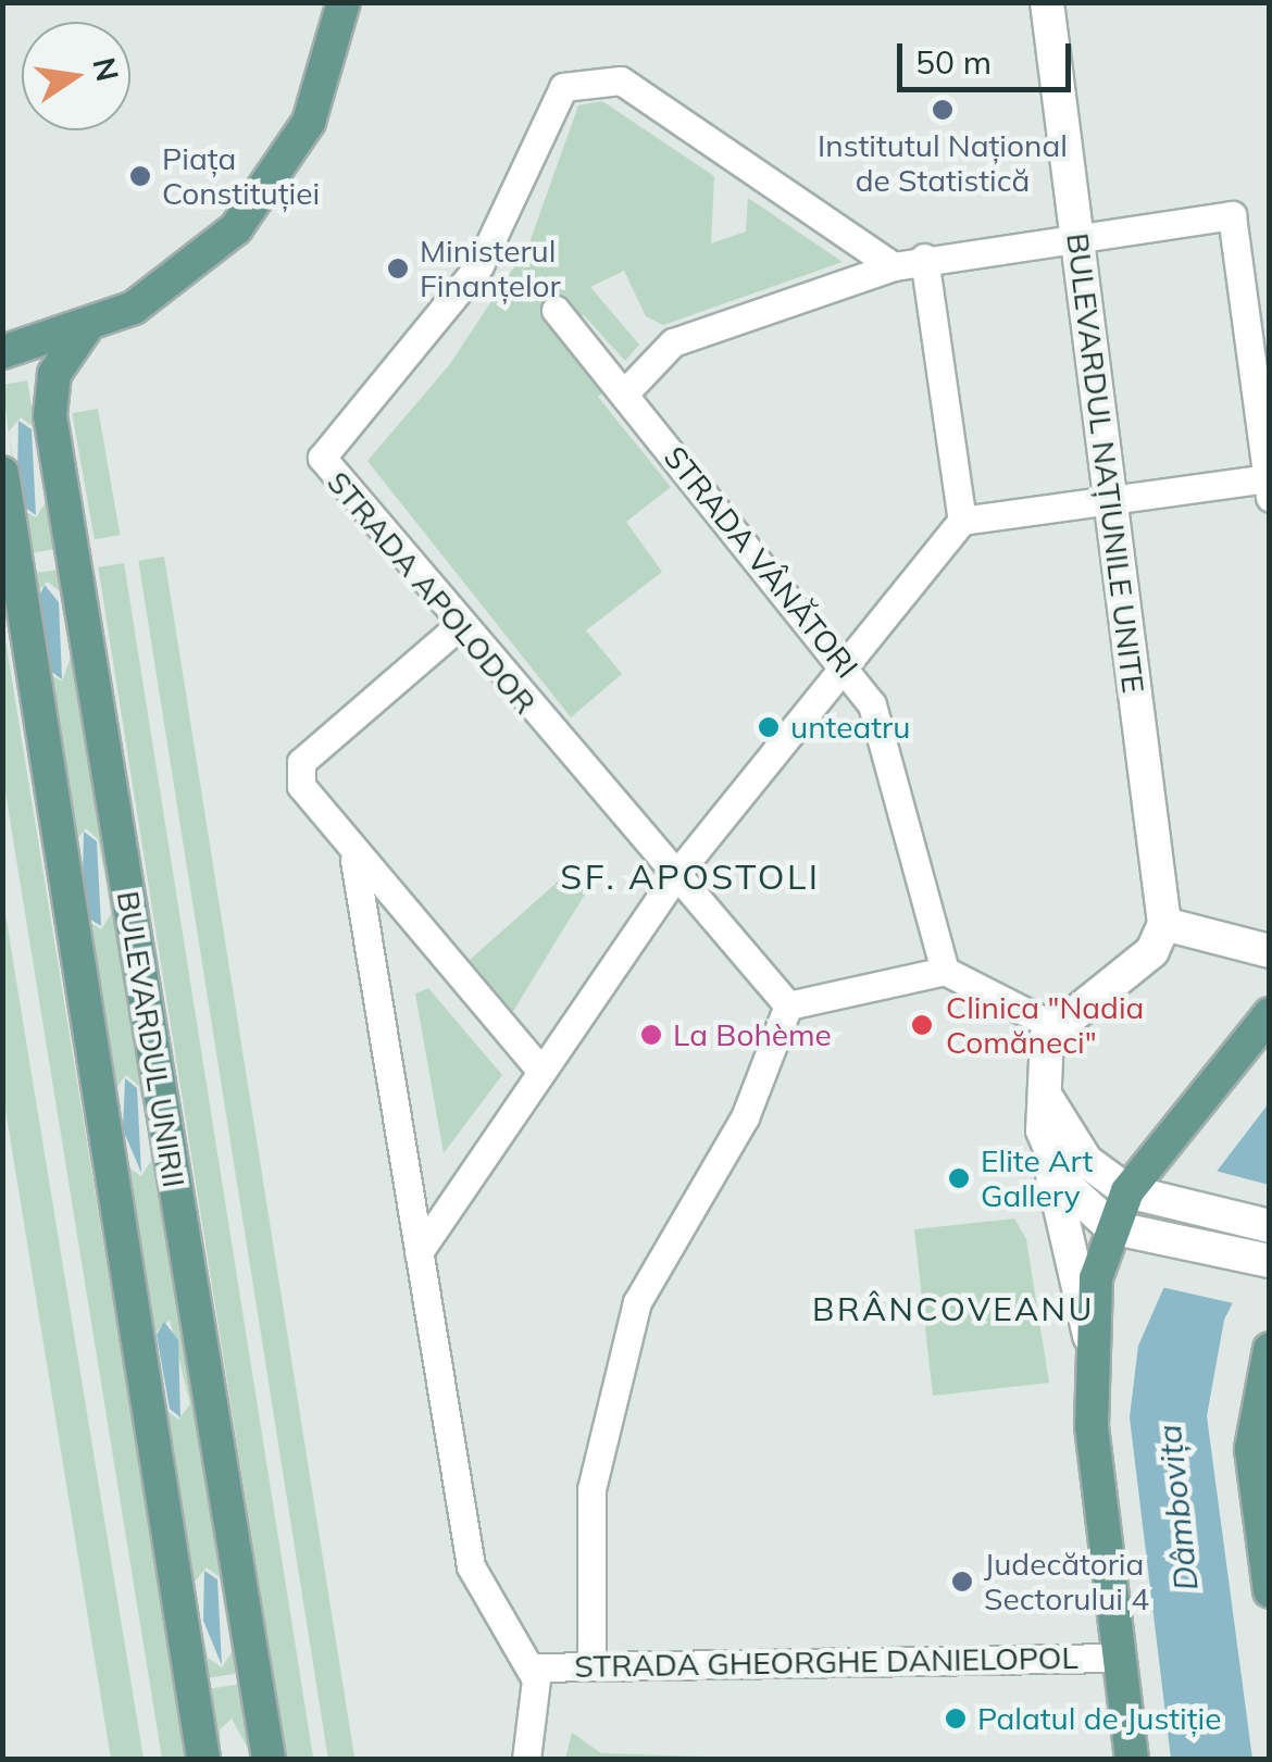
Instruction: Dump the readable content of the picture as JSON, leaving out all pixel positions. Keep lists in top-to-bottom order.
{
  "streets": {
    "main road": ["BULEVARDUL NAȚIUNILE UNITE", "BULEVARDUL UNIRII"],
    "street": ["STRADA VÂNĂTORI", "STRADA APOLODOR", "STRADA GHEORGHE DANIELOPOL"]
  },
  "districts": ["SF. APOSTOLI", "BRÂNCOVEANU"],
  "water": ["Dâmbovița"],
  "places": [
    "Institutul Național de Statistică",
    "Piața Constituției",
    "Ministerul Finanțelor",
    "unteatru",
    "Clinica \"Nadia Comăneci\"",
    "La Bohème",
    "Elite Art Gallery",
    "Judecătoria Sectorului 4",
    "Palatul de Justiție"
  ],
  "scale_bar": "50 m",
  "north": "right"
}
